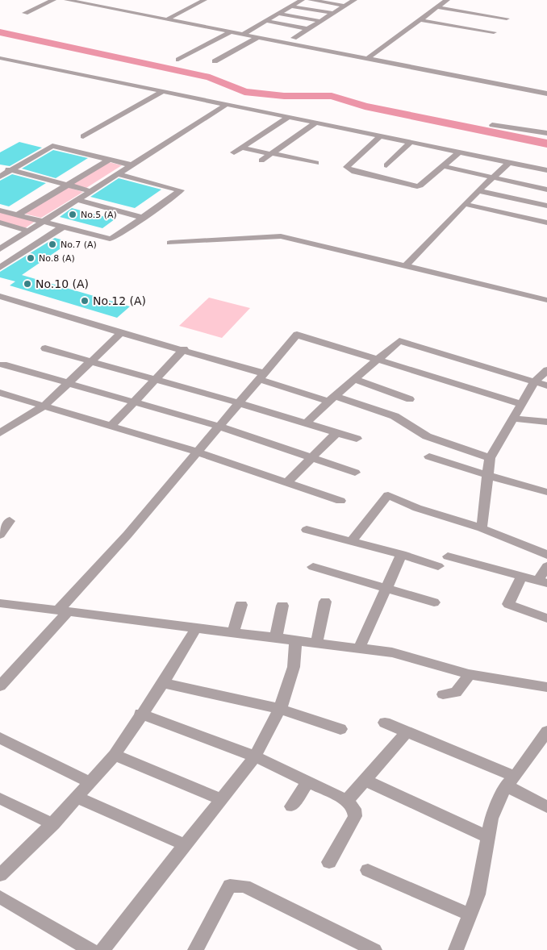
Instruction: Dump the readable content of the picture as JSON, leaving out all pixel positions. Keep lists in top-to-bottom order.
{
  "places": [
    "No.5 (A)",
    "No.7 (A)",
    "No.8 (A)",
    "No.10 (A)",
    "No.12 (A)"
  ]
}
